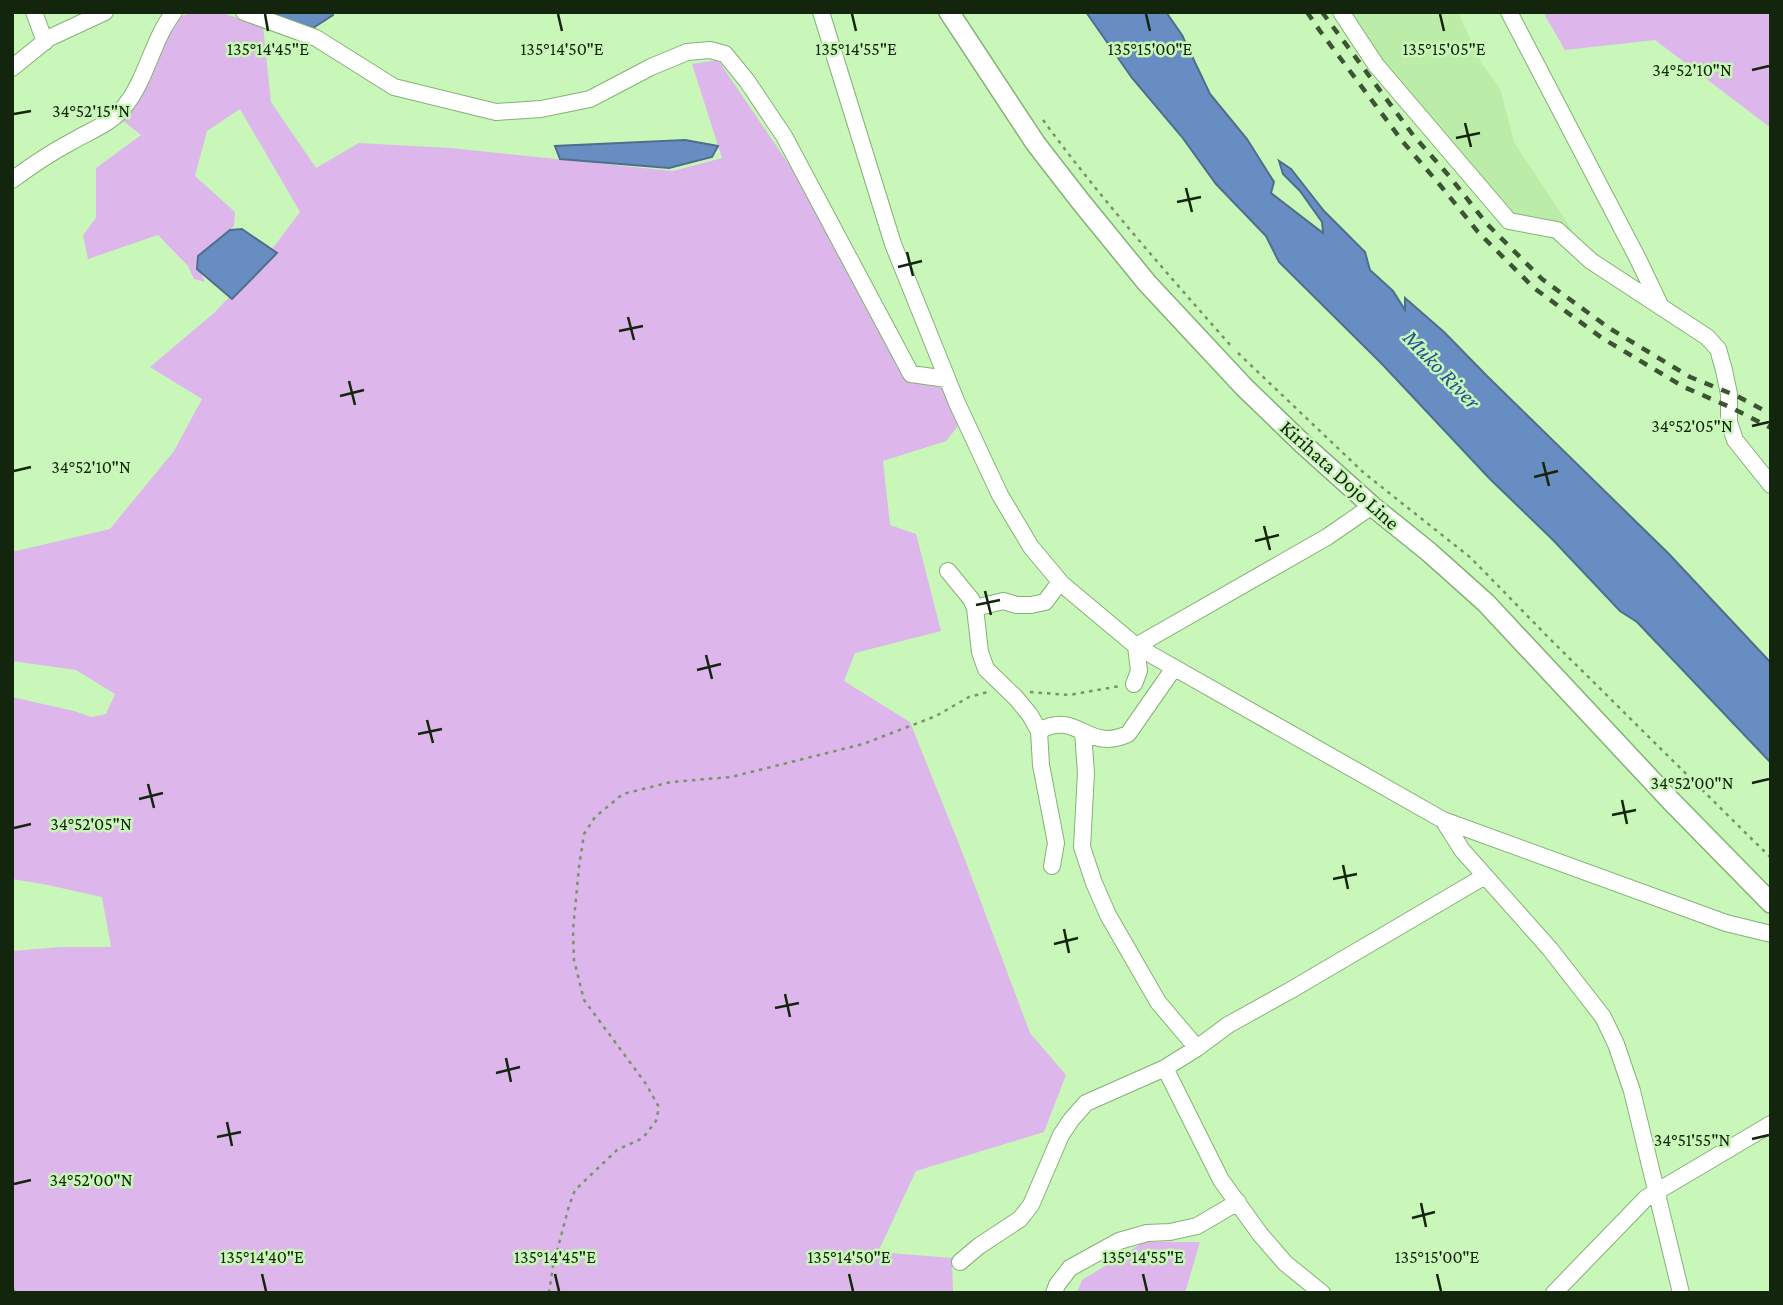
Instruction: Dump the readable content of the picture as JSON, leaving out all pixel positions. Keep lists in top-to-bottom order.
{
  "streets": {
    "main road": ["Kirihata Dojo Line"]
  },
  "water": ["Muko River"],
  "coordinates": [
    "135°14'45\"E",
    "135°14'50\"E",
    "135°14'55\"E",
    "135°15'00\"E",
    "135°15'05\"E",
    "34°52'10\"N",
    "34°52'15\"N",
    "34°52'05\"N",
    "34°52'00\"N",
    "34°51'55\"N",
    "135°14'40\"E"
  ]
}
